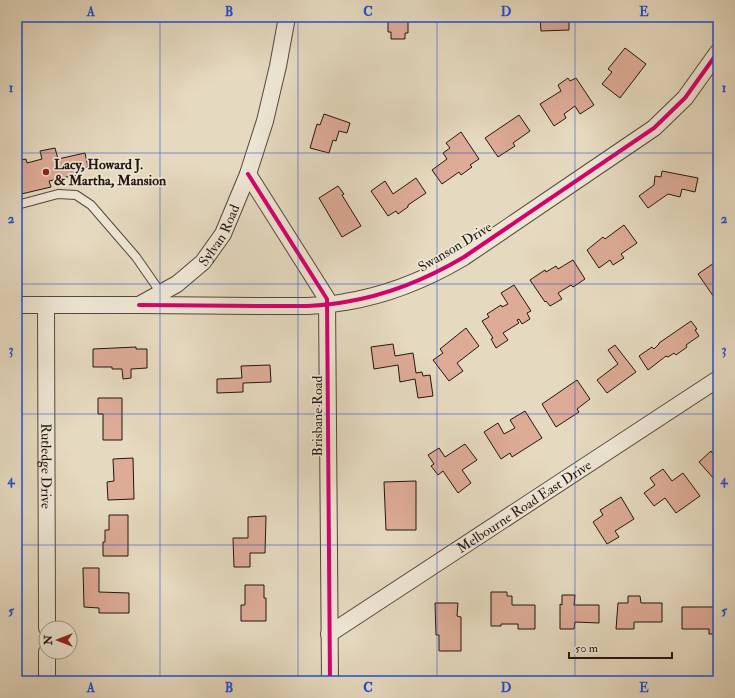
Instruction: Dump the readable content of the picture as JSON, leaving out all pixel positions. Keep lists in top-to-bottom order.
{
  "streets": {
    "street": [
      "Sylvan Road",
      "Swanson Drive",
      "Brisbane Road",
      "Rutledge Drive",
      "Melbourne Road East Drive"
    ]
  },
  "crossings": [
    ["Sylvan Road", "Swanson Drive"],
    ["Sylvan Road", "Brisbane Road"],
    ["Sylvan Road", "Rutledge Drive"],
    ["Swanson Drive", "Brisbane Road"],
    ["Brisbane Road", "Melbourne Road East Drive"]
  ],
  "places": ["Lacy, Howard J. & Martha, Mansion"],
  "scale_bar": "50 m",
  "north": "left",
  "grid": {
    "columns": [
      "A",
      "B",
      "C",
      "D",
      "E"
    ],
    "rows": [
      "1",
      "2",
      "3",
      "4",
      "5"
    ]
  }
}
